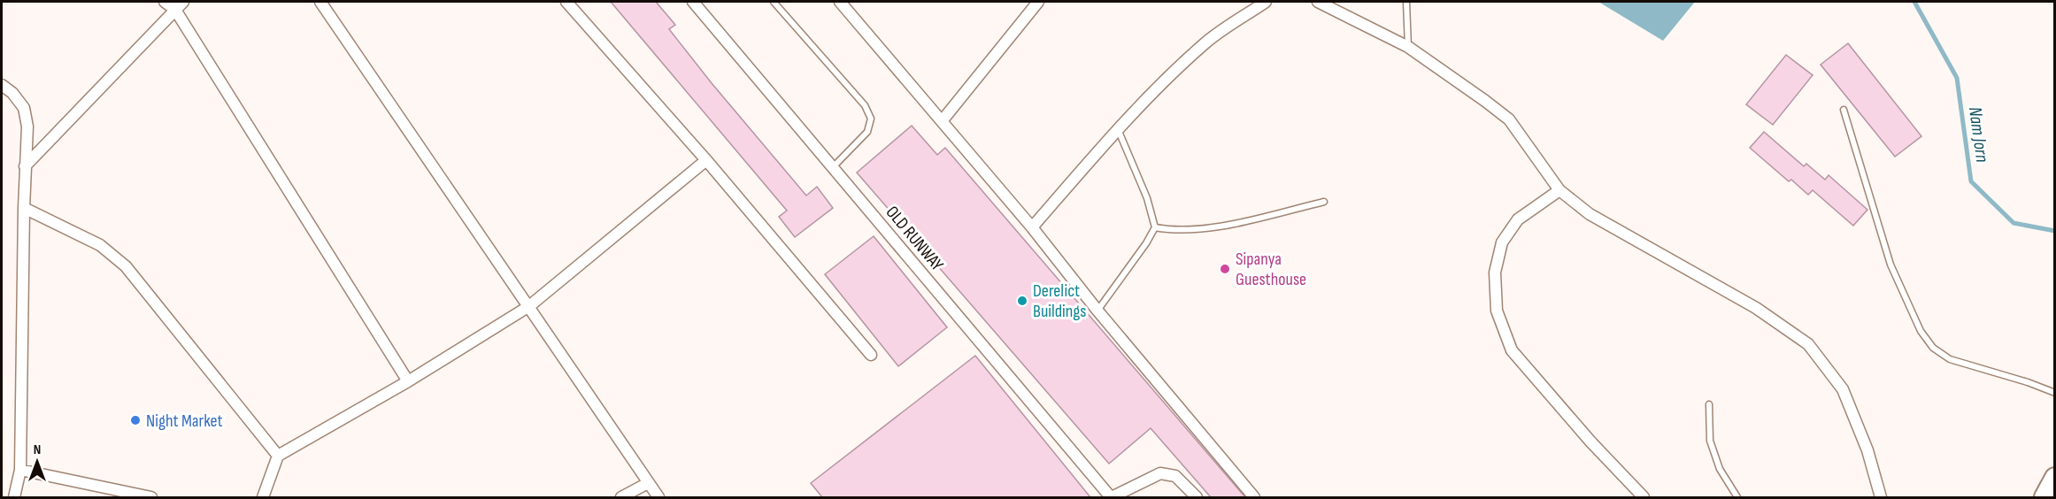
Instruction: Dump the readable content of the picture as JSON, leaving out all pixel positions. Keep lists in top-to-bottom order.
{
  "streets": {
    "street": ["OLD RUNWAY"]
  },
  "water": ["Nam Jorn"],
  "places": ["Sipanya Guesthouse", "Derelict Buildings", "Night Market"],
  "north": "top"
}
